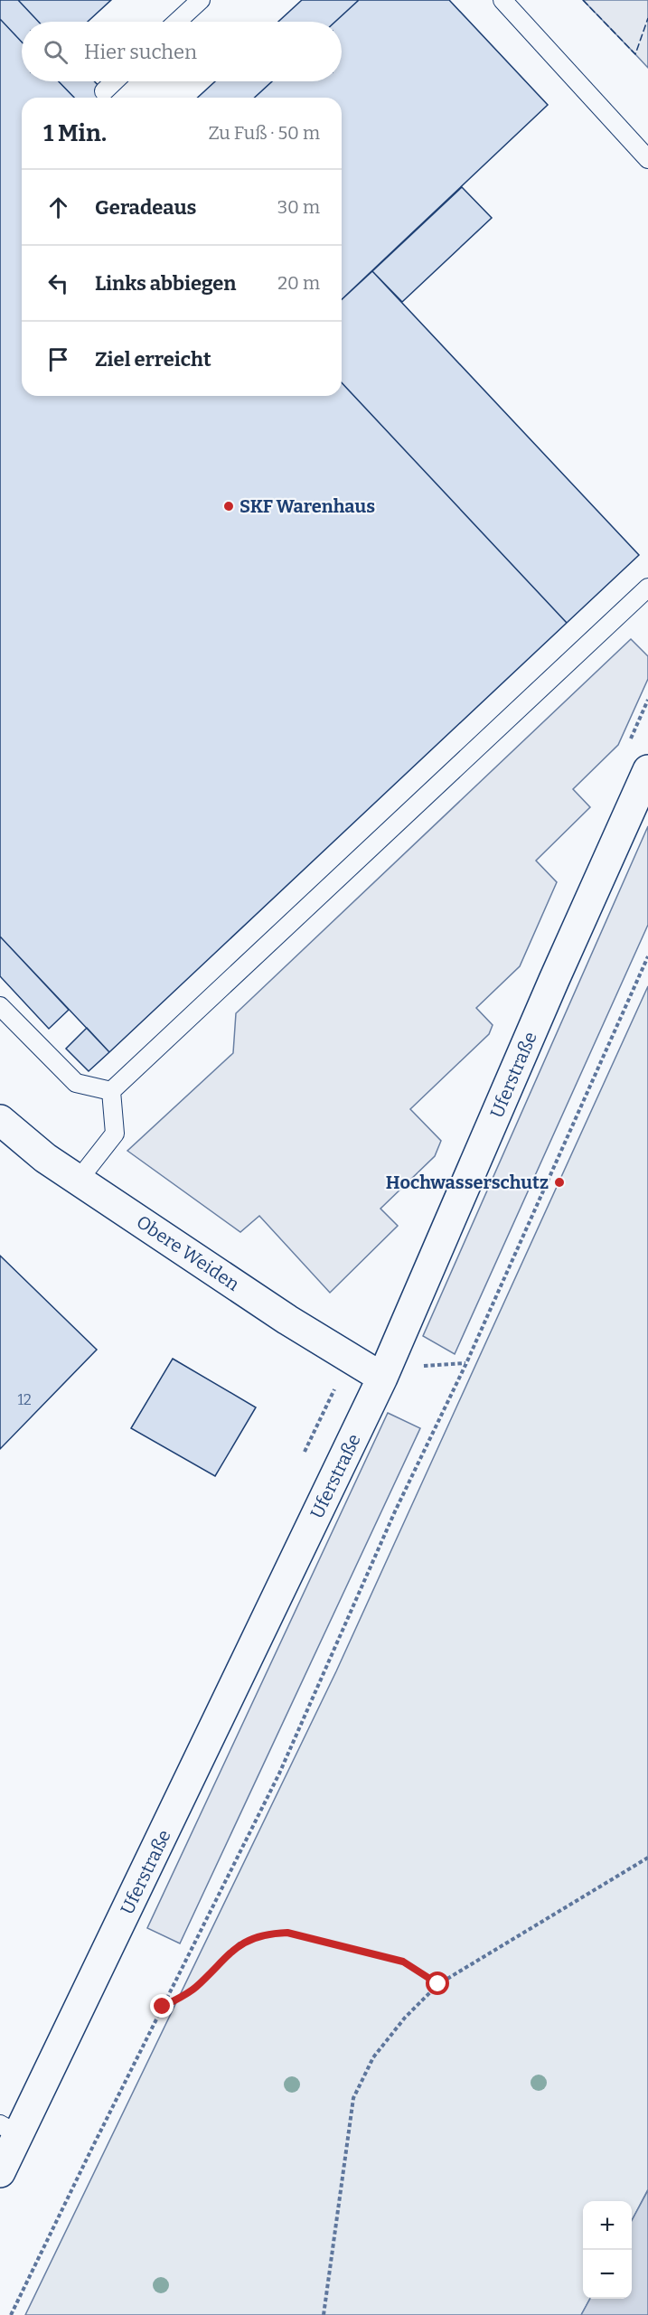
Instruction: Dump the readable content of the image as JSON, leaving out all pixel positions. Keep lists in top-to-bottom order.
{
  "streets": {
    "street": ["Uferstraße", "Obere Weiden"]
  },
  "crossings": [
    ["Uferstraße", "Obere Weiden"]
  ],
  "places": ["SKF Warenhaus", "Hochwasserschutz"],
  "house_numbers": ["12"],
  "page": {
    "search": "Hier suchen",
    "heading": ["1 Min.", "Zu Fuß · 50 m"],
    "list": [
      ["Geradeaus", "30 m"],
      ["Links abbiegen", "20 m"],
      "Ziel erreicht"
    ],
    "map_buttons": ["+", "−"]
  }
}
